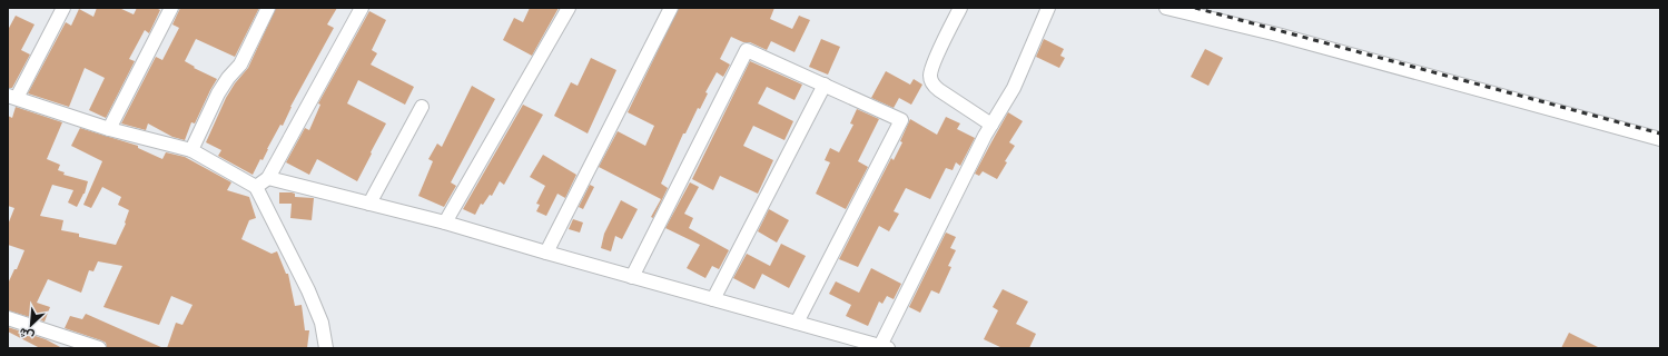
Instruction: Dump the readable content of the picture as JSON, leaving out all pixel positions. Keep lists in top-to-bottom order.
{
  "north": "bottom left"
}
